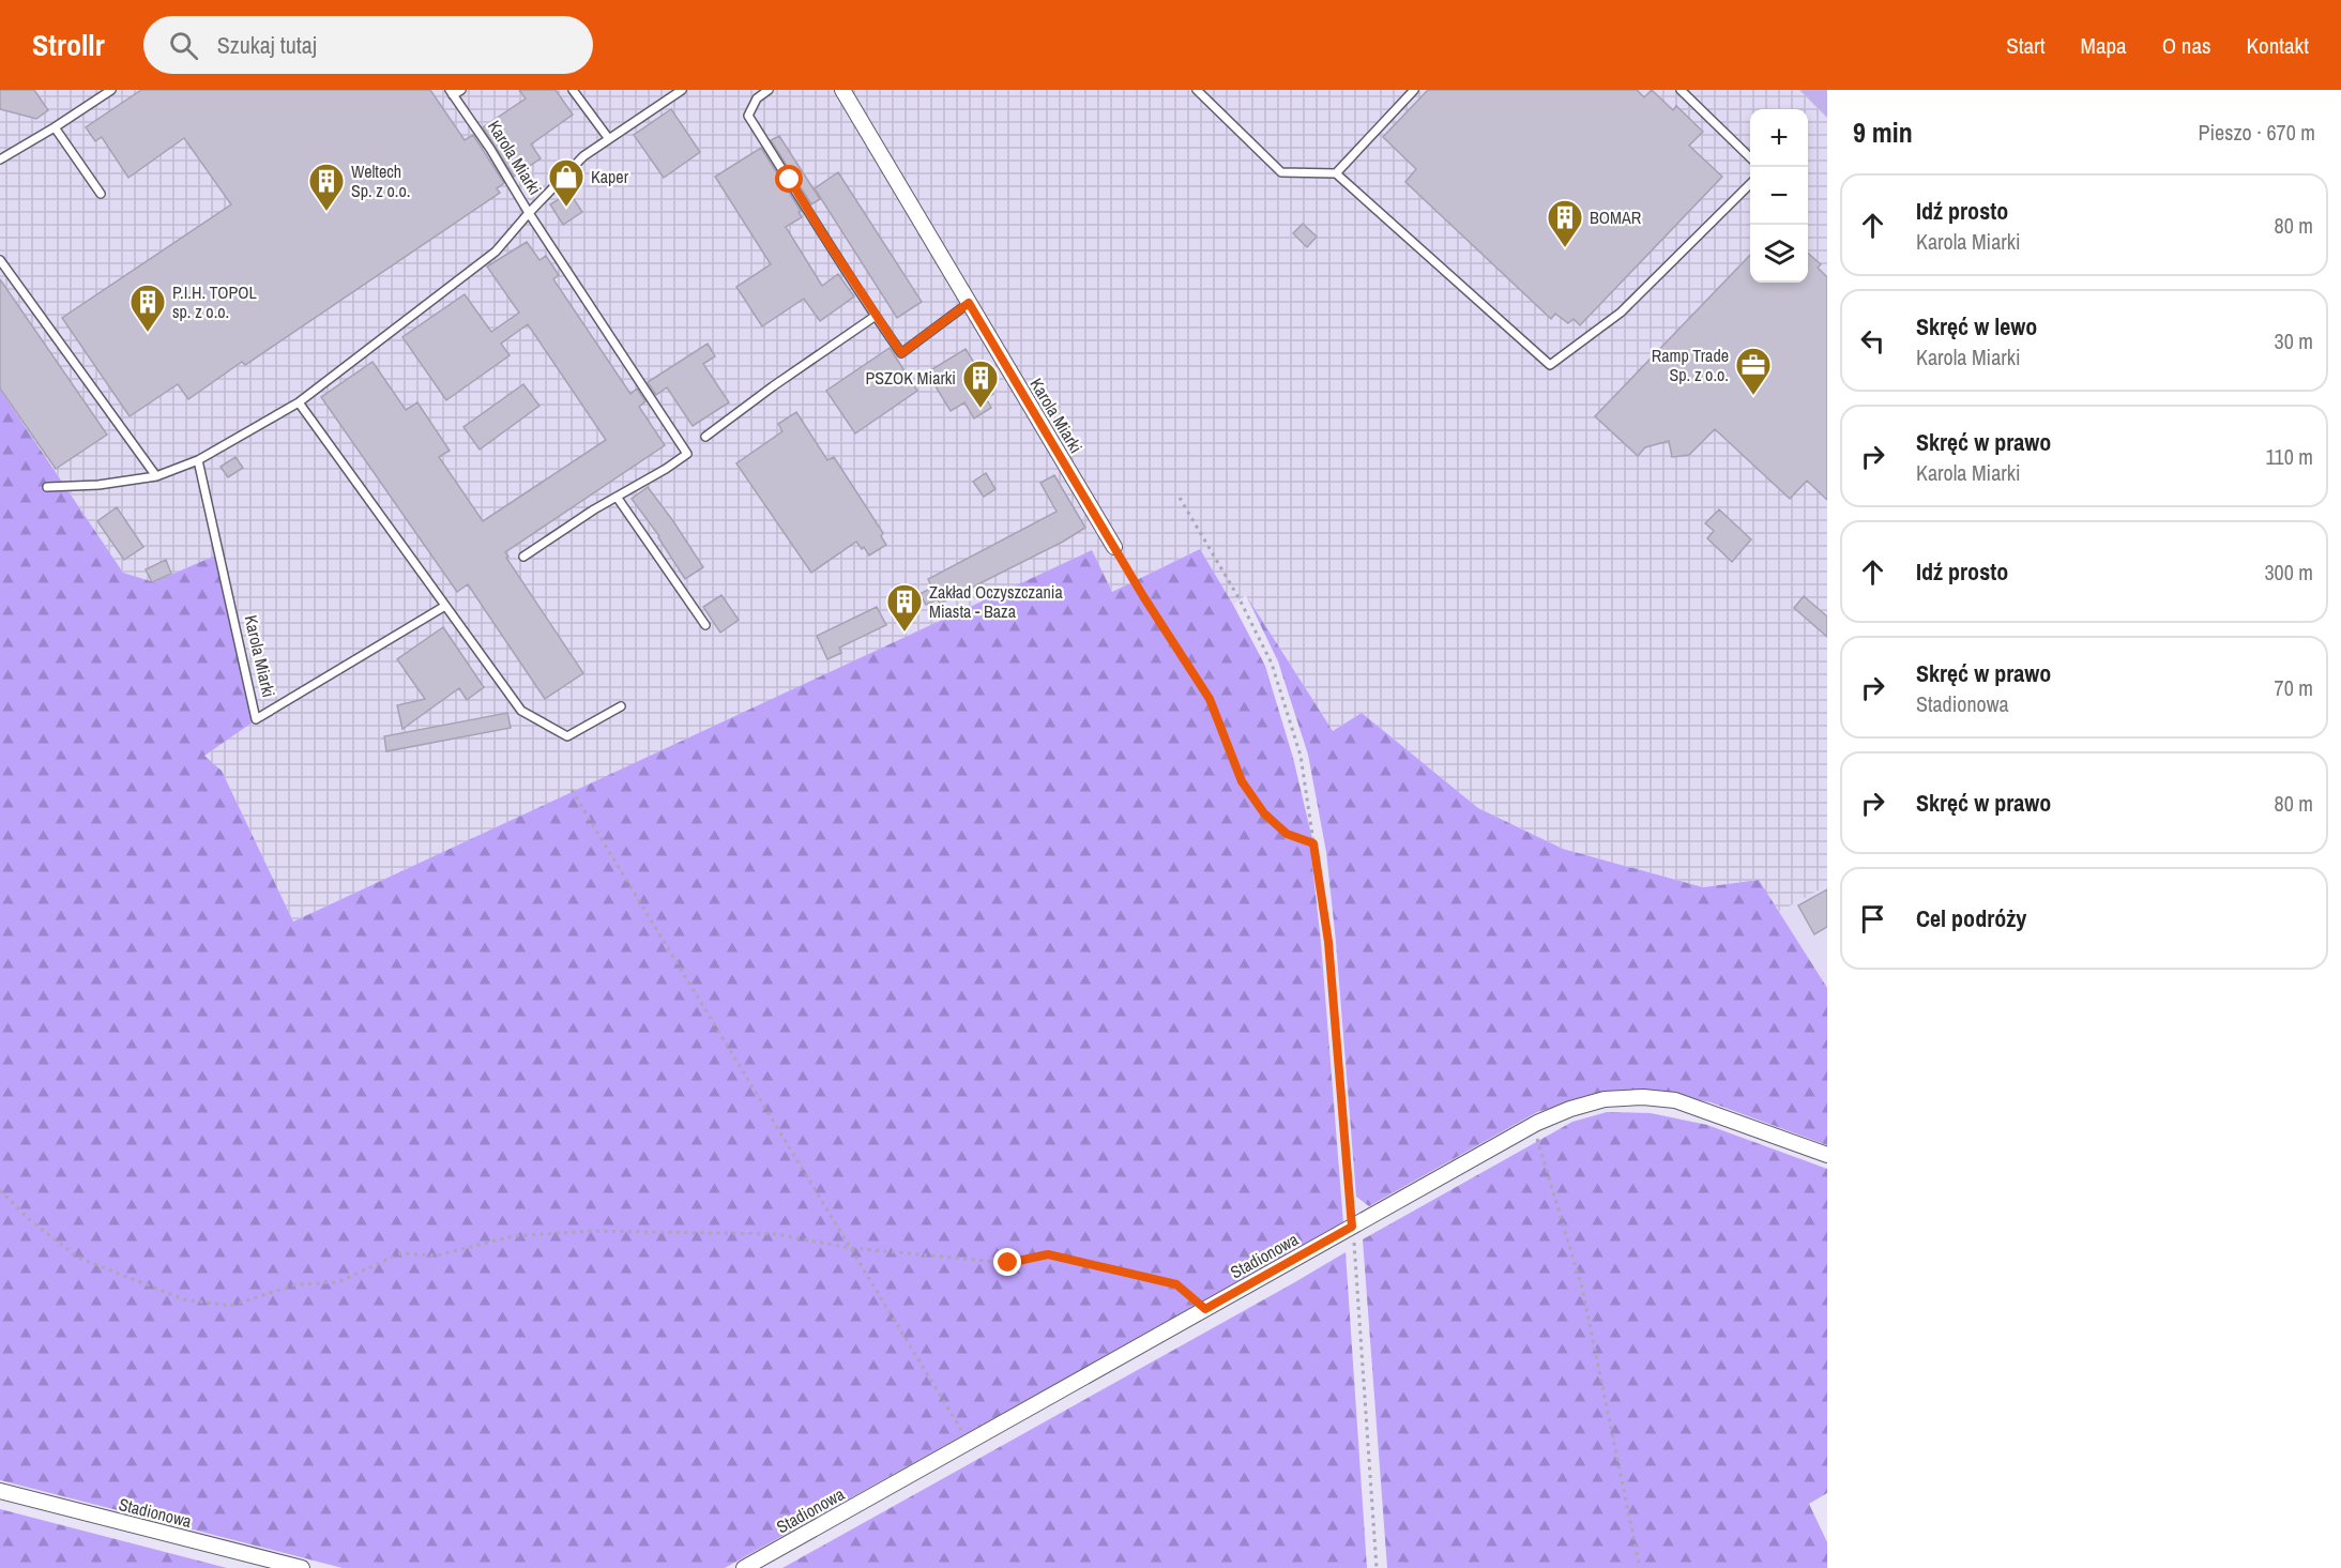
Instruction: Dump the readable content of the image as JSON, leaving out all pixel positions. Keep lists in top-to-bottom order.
{
  "streets": {
    "street": ["Karola Miarki", "Stadionowa"]
  },
  "places": {
    "shop": ["Kaper"],
    "building": [
      "Weltech Sp. z o.o.",
      "BOMAR",
      "P.I.H. TOPOL sp. z o.o.",
      "PSZOK Miarki",
      "Zakład Oczyszczania Miasta - Baza"
    ],
    "office": ["Ramp Trade Sp. z o.o."]
  },
  "page": {
    "header": "Strollr",
    "search": "Szukaj tutaj",
    "nav": [
      "Start",
      "Mapa",
      "O nas",
      "Kontakt"
    ],
    "heading": ["9 min", "Pieszo · 670 m"],
    "map_buttons": ["+", "−"],
    "list": [
      ["Idź prosto", "Karola Miarki", "80 m"],
      ["Skręć w lewo", "Karola Miarki", "30 m"],
      ["Skręć w prawo", "Karola Miarki", "110 m"],
      ["Idź prosto", "300 m"],
      ["Skręć w prawo", "Stadionowa", "70 m"],
      ["Skręć w prawo", "80 m"],
      "Cel podróży"
    ]
  }
}
